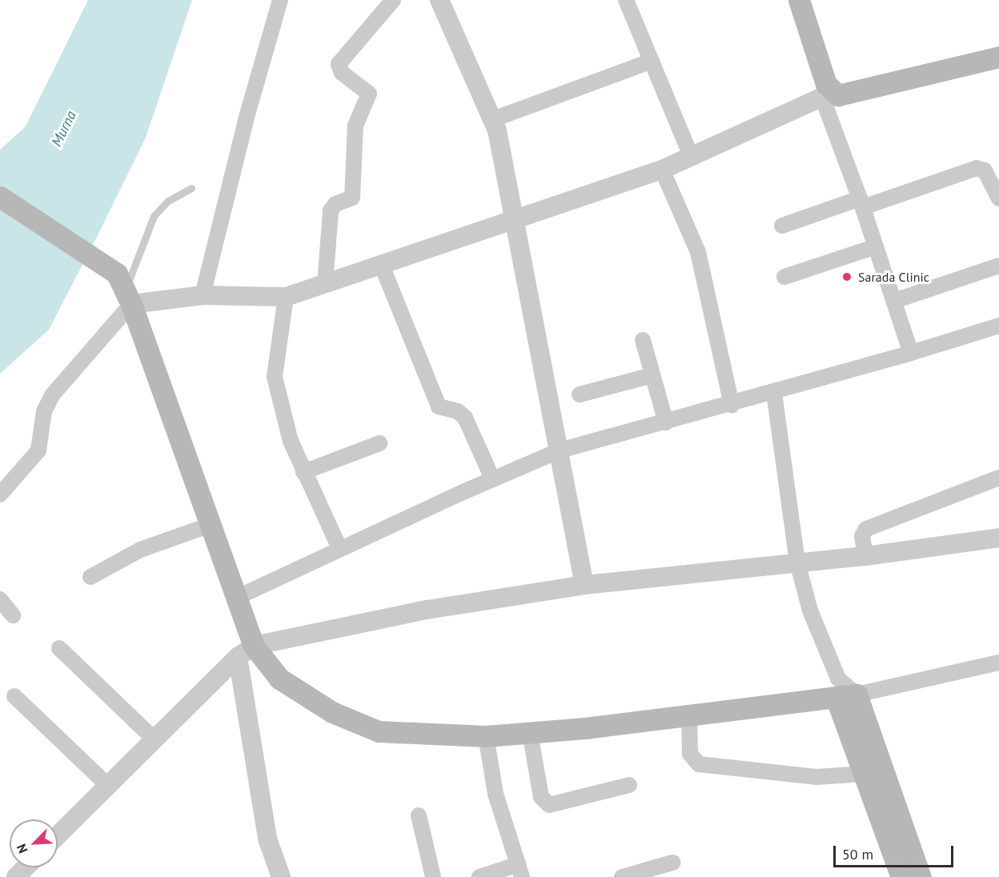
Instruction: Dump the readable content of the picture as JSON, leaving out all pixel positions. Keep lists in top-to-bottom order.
{
  "water": ["Murna"],
  "places": ["Sarada Clinic"],
  "scale_bar": "50 m",
  "north": "bottom left"
}
